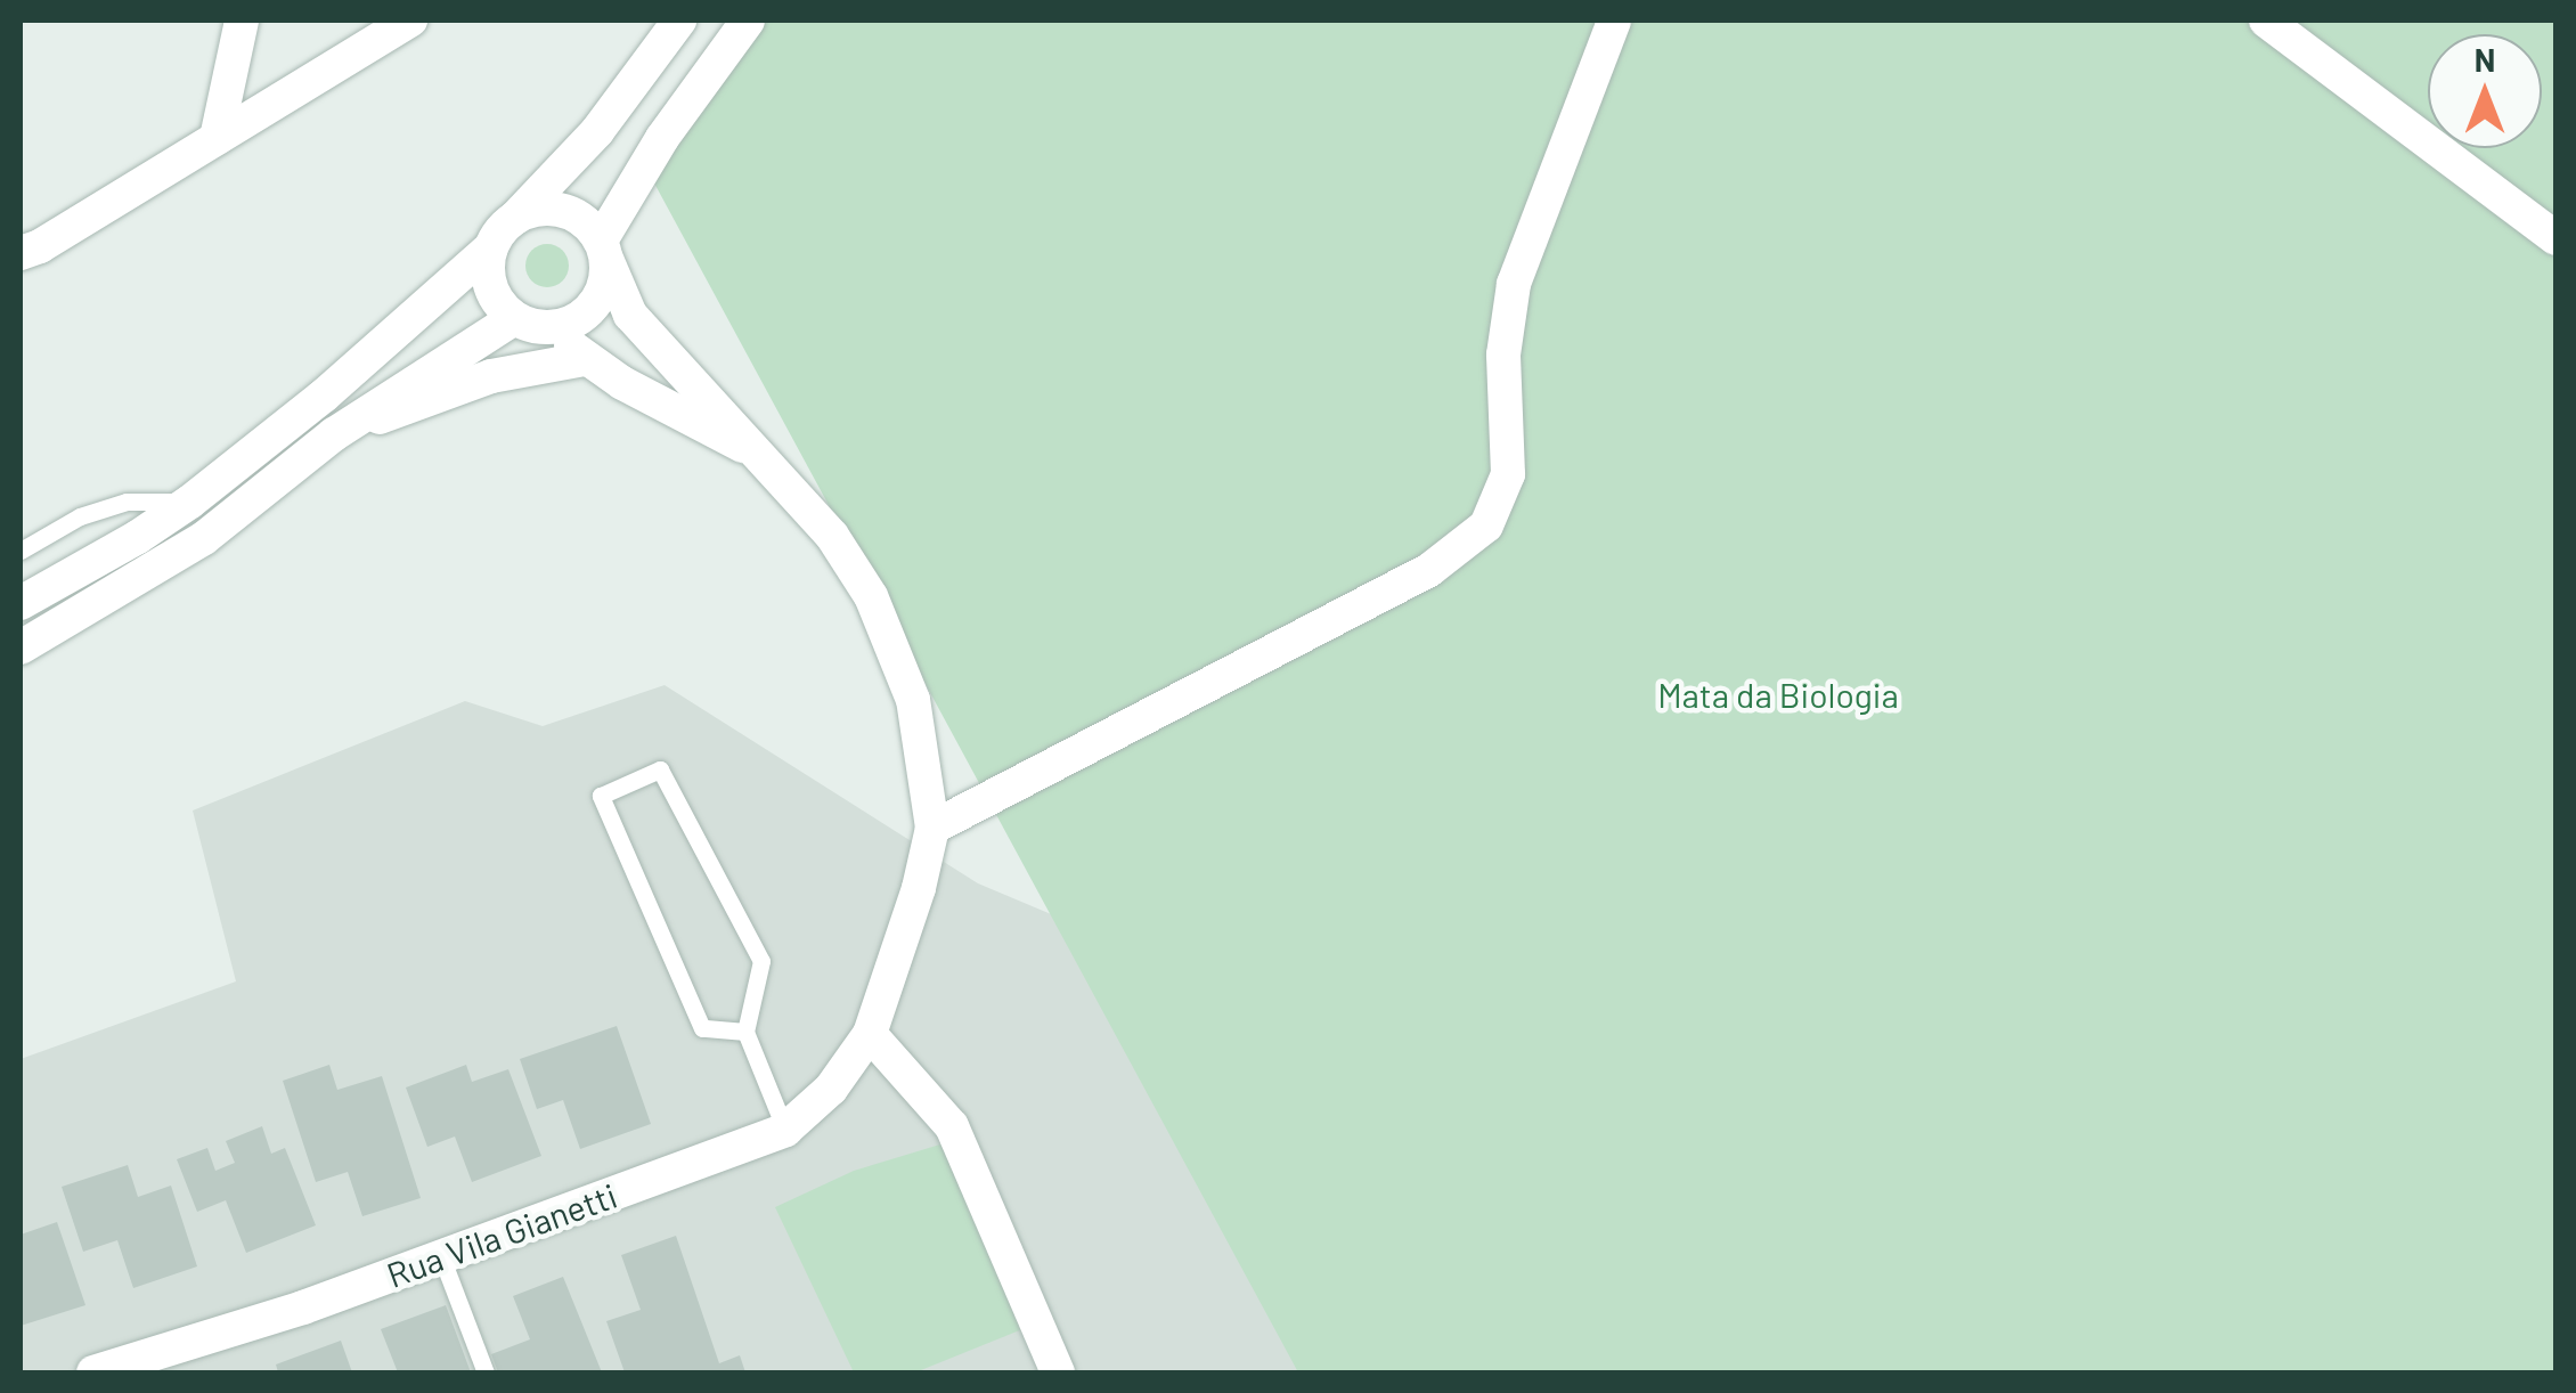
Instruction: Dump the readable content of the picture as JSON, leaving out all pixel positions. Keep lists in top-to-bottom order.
{
  "streets": {
    "street": ["Rua Vila Gianetti"]
  },
  "parks": ["Mata da Biologia"],
  "north": "top"
}
